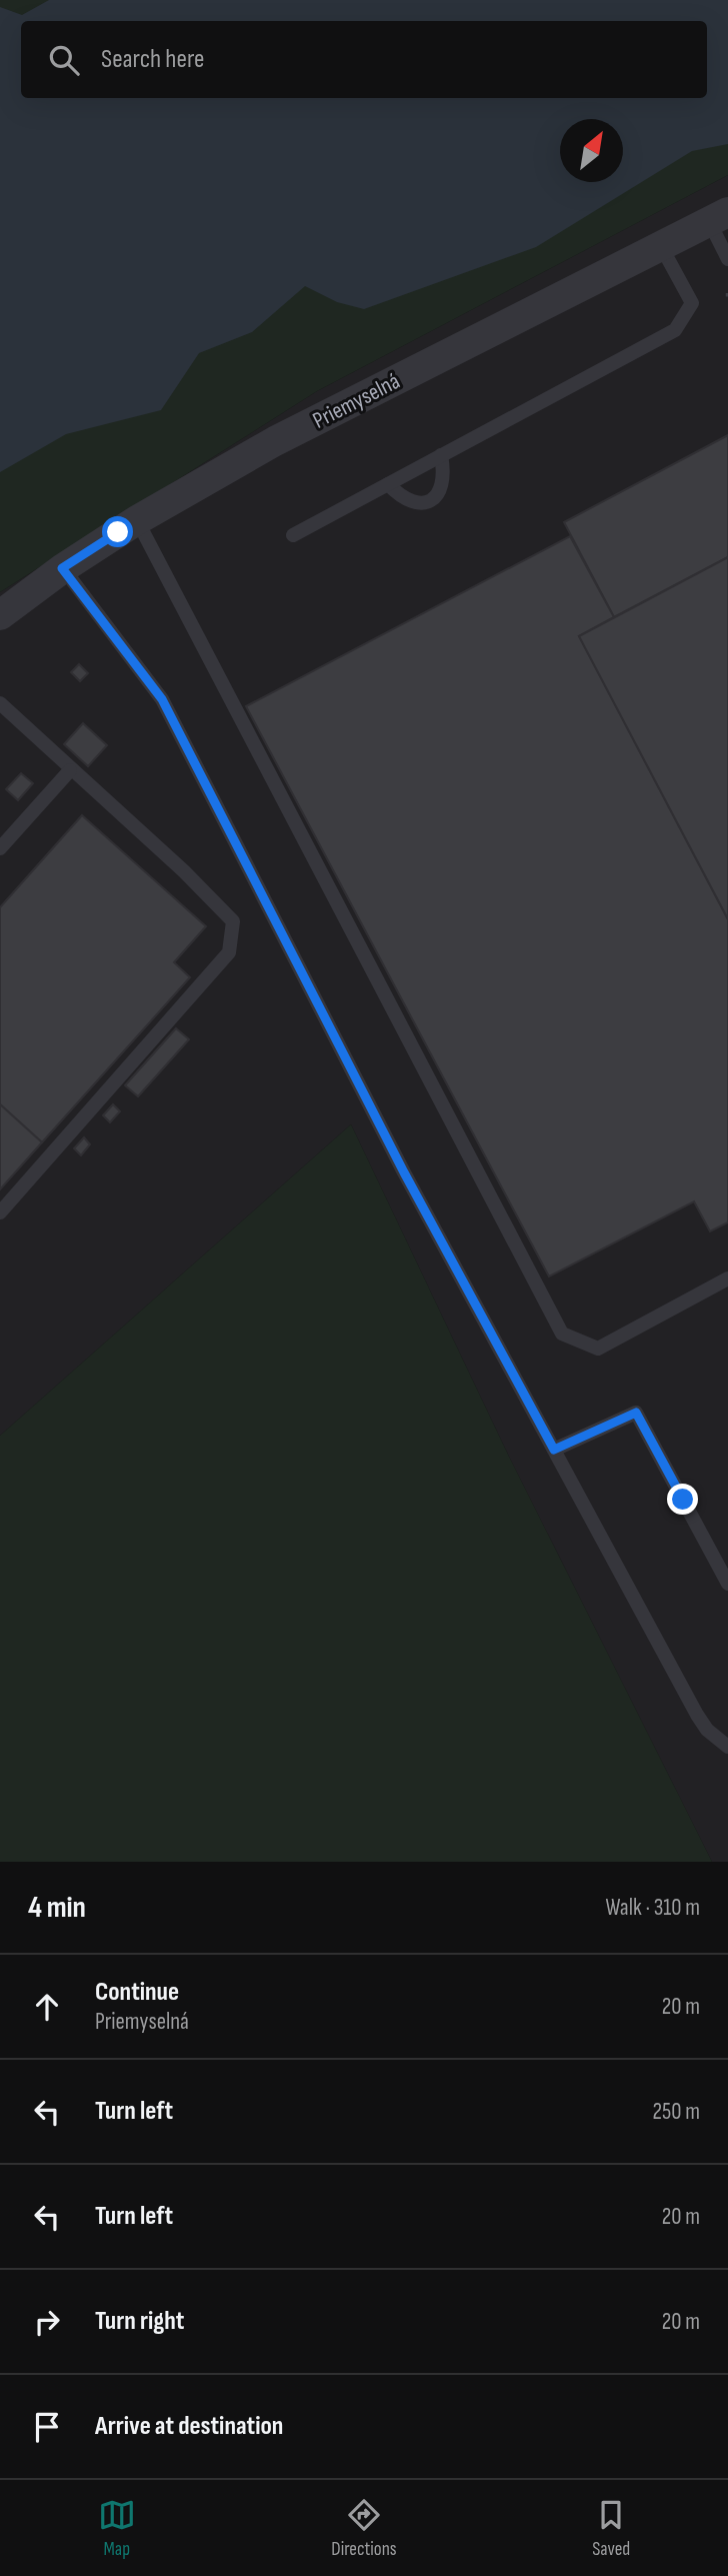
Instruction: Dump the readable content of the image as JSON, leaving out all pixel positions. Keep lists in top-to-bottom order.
{
  "streets": {
    "street": ["Priemyselná"]
  },
  "north": "top right",
  "page": {
    "search": "Search here",
    "heading": ["4 min", "Walk · 310 m"],
    "list": [
      ["Continue", "Priemyselná", "20 m"],
      ["Turn left", "250 m"],
      ["Turn left", "20 m"],
      ["Turn right", "20 m"],
      "Arrive at destination"
    ],
    "nav": ["Map", "Directions", "Saved"]
  }
}
